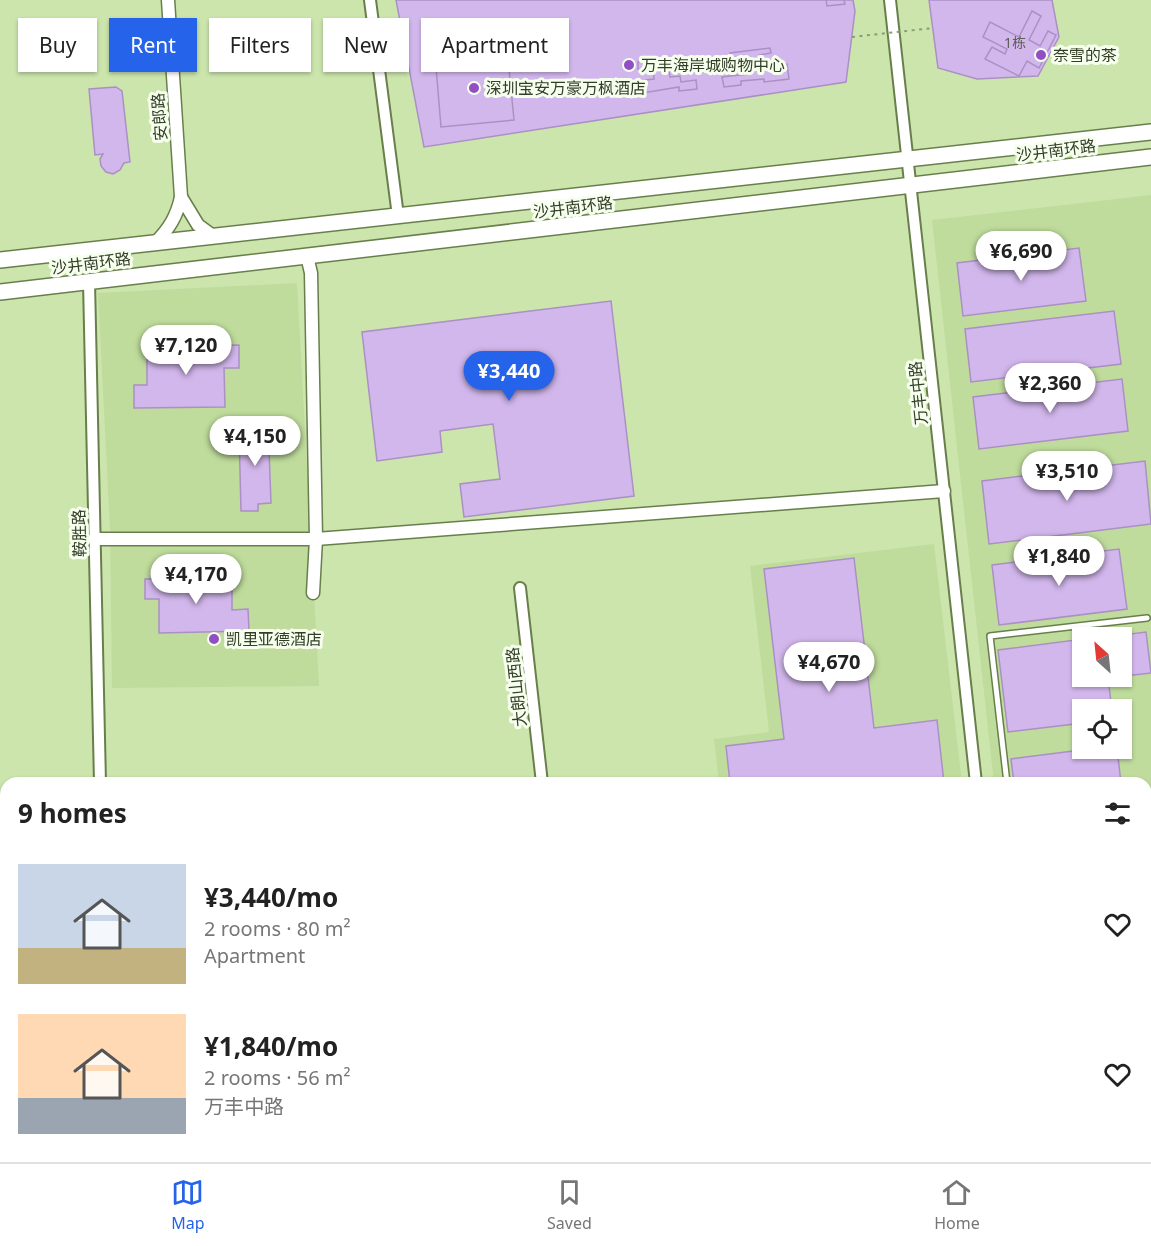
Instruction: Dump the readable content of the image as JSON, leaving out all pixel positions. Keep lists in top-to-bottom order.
{
  "streets": {
    "main road": ["沙井南环路"],
    "street": [
      "安郎路",
      "万丰中路",
      "鞍胜路",
      "大朗山西路"
    ]
  },
  "crossings": [
    ["安郎路", "沙井南环路"],
    ["沙井南环路", "万丰中路"],
    ["沙井南环路", "鞍胜路"]
  ],
  "places": [
    "奈雪的茶",
    "万丰海岸城购物中心",
    "深圳宝安万豪万枫酒店",
    "凯里亚德酒店"
  ],
  "house_numbers": ["1栋"],
  "north": "top left",
  "page": {
    "chip": [
      "Buy",
      "Rent",
      "Filters",
      "New",
      "Apartment"
    ],
    "price": [
      "¥6,690",
      "¥7,120",
      "¥3,440",
      "¥2,360",
      "¥4,150",
      "¥3,510",
      "¥1,840",
      "¥4,170",
      "¥4,670"
    ],
    "heading": "9 homes",
    "list": [
      {
        "name": "¥3,440/mo",
        "note": "2 rooms · 80 m² · Apartment"
      },
      {
        "name": "¥1,840/mo",
        "note": "2 rooms · 56 m² · 万丰中路"
      }
    ],
    "tabs": ["Map", "Saved", "Home"]
  }
}
